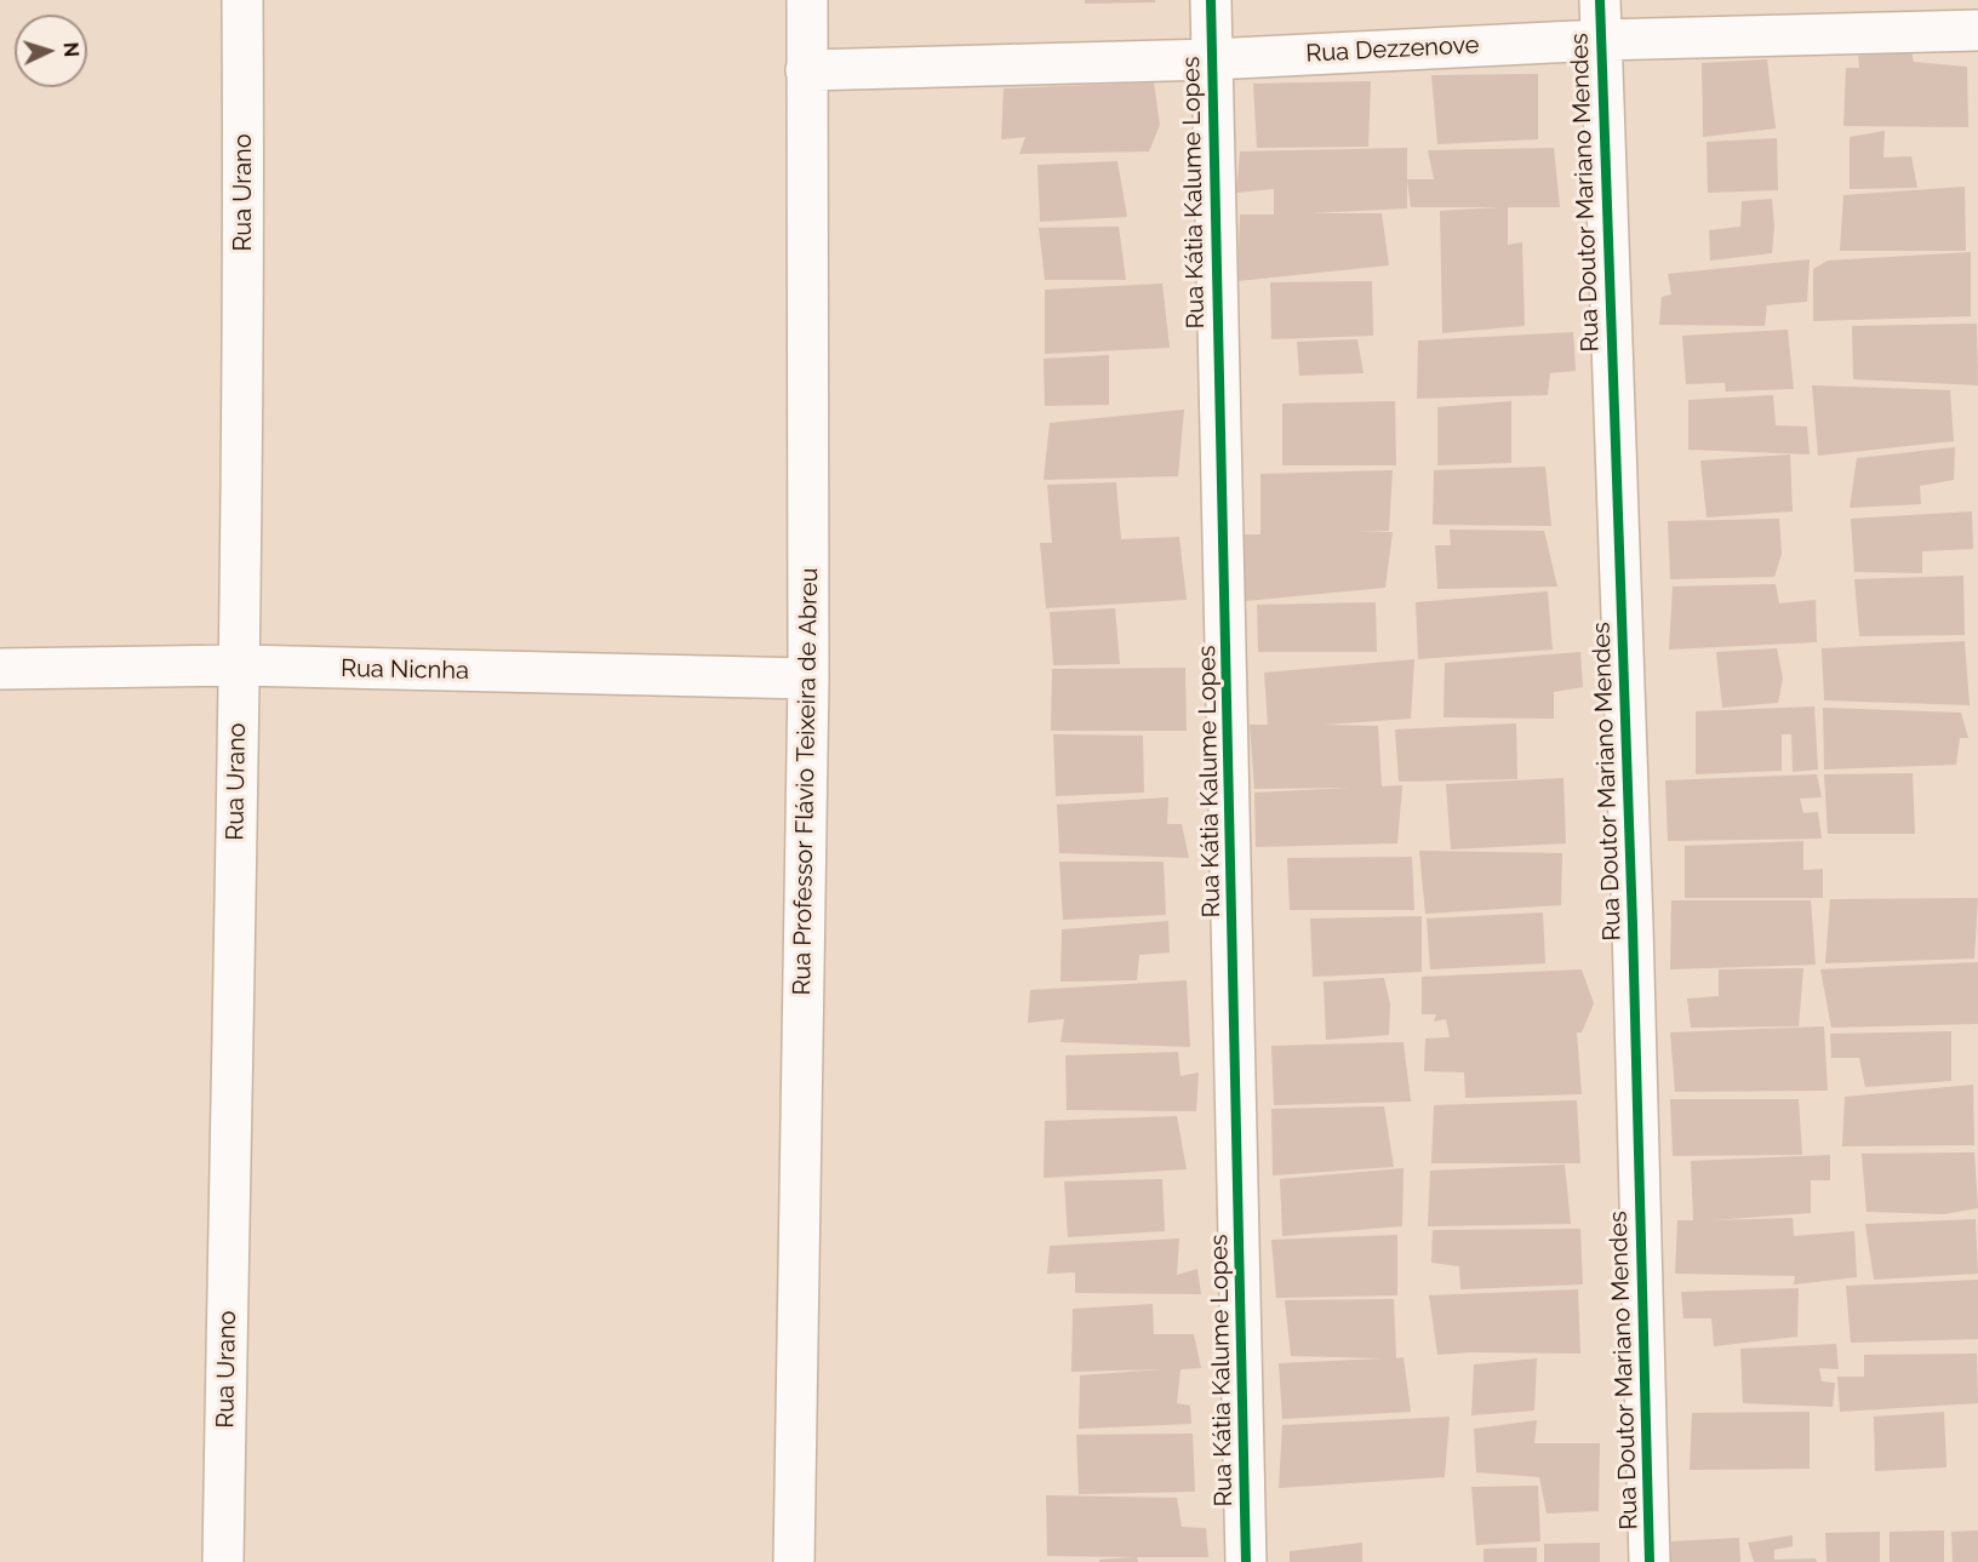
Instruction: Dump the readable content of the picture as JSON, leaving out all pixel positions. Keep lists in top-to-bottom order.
{
  "streets": {
    "street": [
      "Rua Dezzenove",
      "Rua Urano",
      "Rua Kátia Kalume Lopes",
      "Rua Doutor Mariano Mendes",
      "Rua Nicnha",
      "Rua Professor Flávio Teixeira de Abreu"
    ]
  },
  "crossings": [
    ["Rua Dezzenove", "Rua Kátia Kalume Lopes"],
    ["Rua Dezzenove", "Rua Doutor Mariano Mendes"],
    ["Rua Dezzenove", "Rua Professor Flávio Teixeira de Abreu"],
    ["Rua Urano", "Rua Nicnha"],
    ["Rua Nicnha", "Rua Professor Flávio Teixeira de Abreu"]
  ],
  "north": "right"
}
